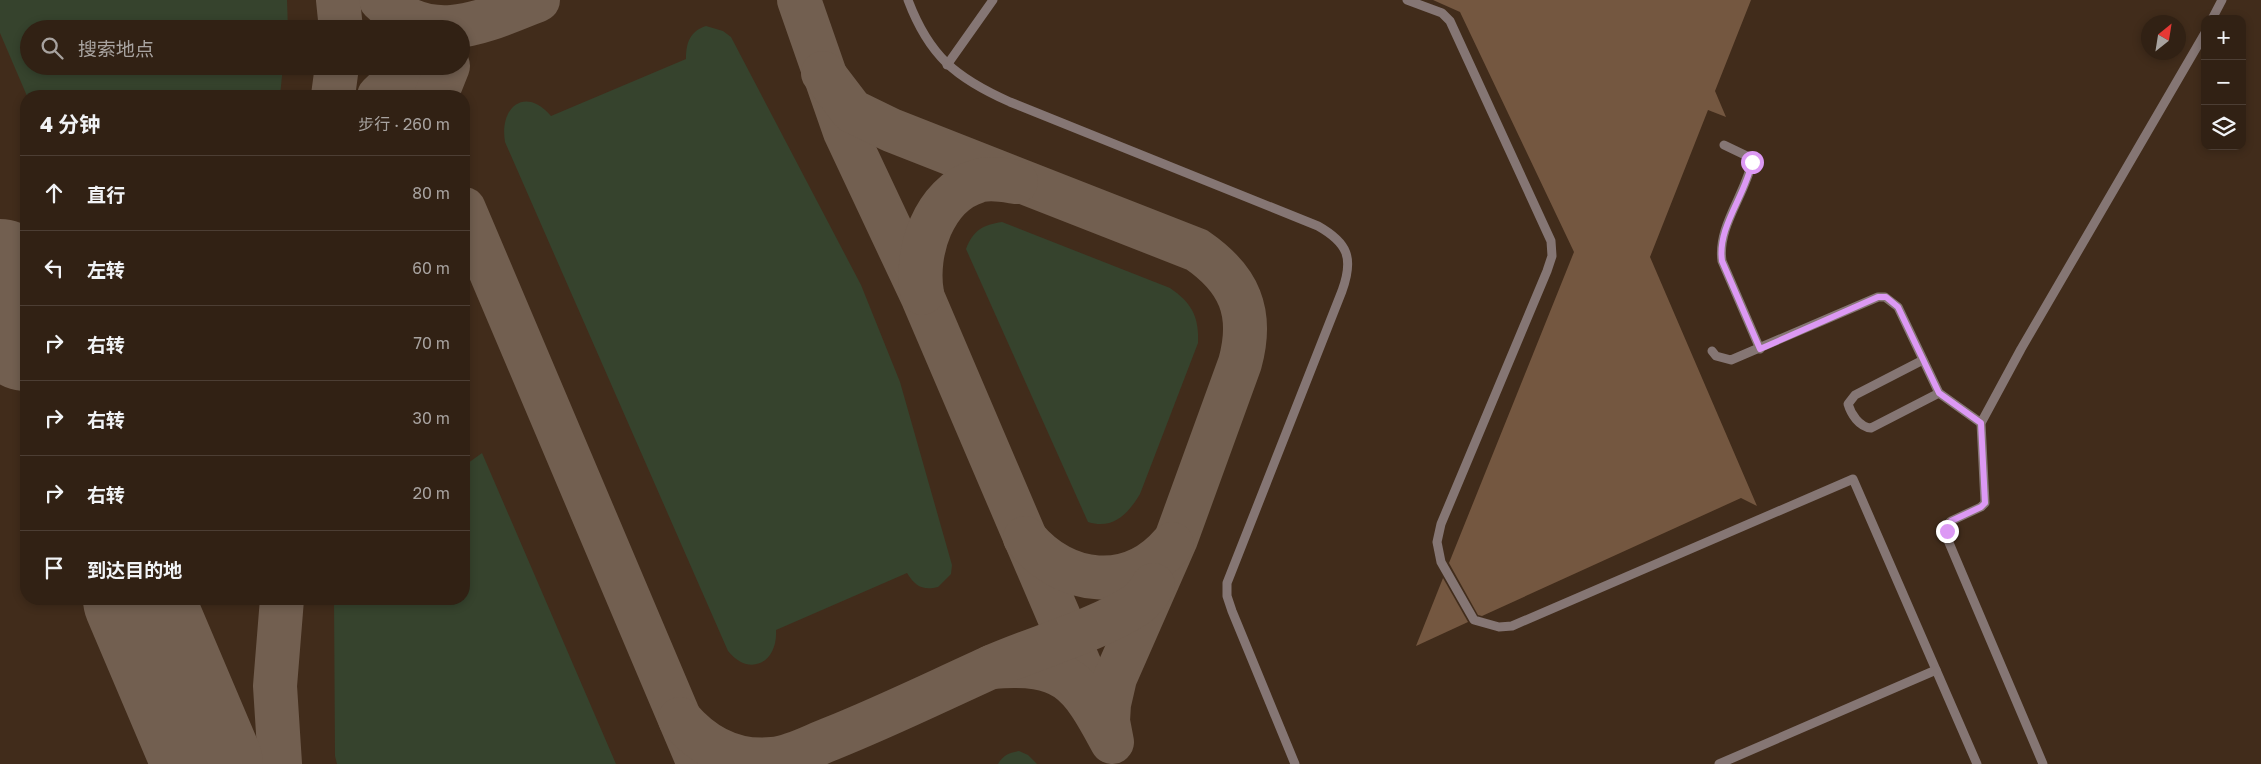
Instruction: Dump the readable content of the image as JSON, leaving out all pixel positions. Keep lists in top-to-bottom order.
{
  "north": "top right",
  "page": {
    "map_buttons": ["+", "−"],
    "search": "搜索地点",
    "heading": ["4 分钟", "步行 · 260 m"],
    "list": [
      ["直行", "80 m"],
      ["左转", "60 m"],
      ["右转", "70 m"],
      ["右转", "30 m"],
      ["右转", "20 m"],
      "到达目的地"
    ]
  }
}
